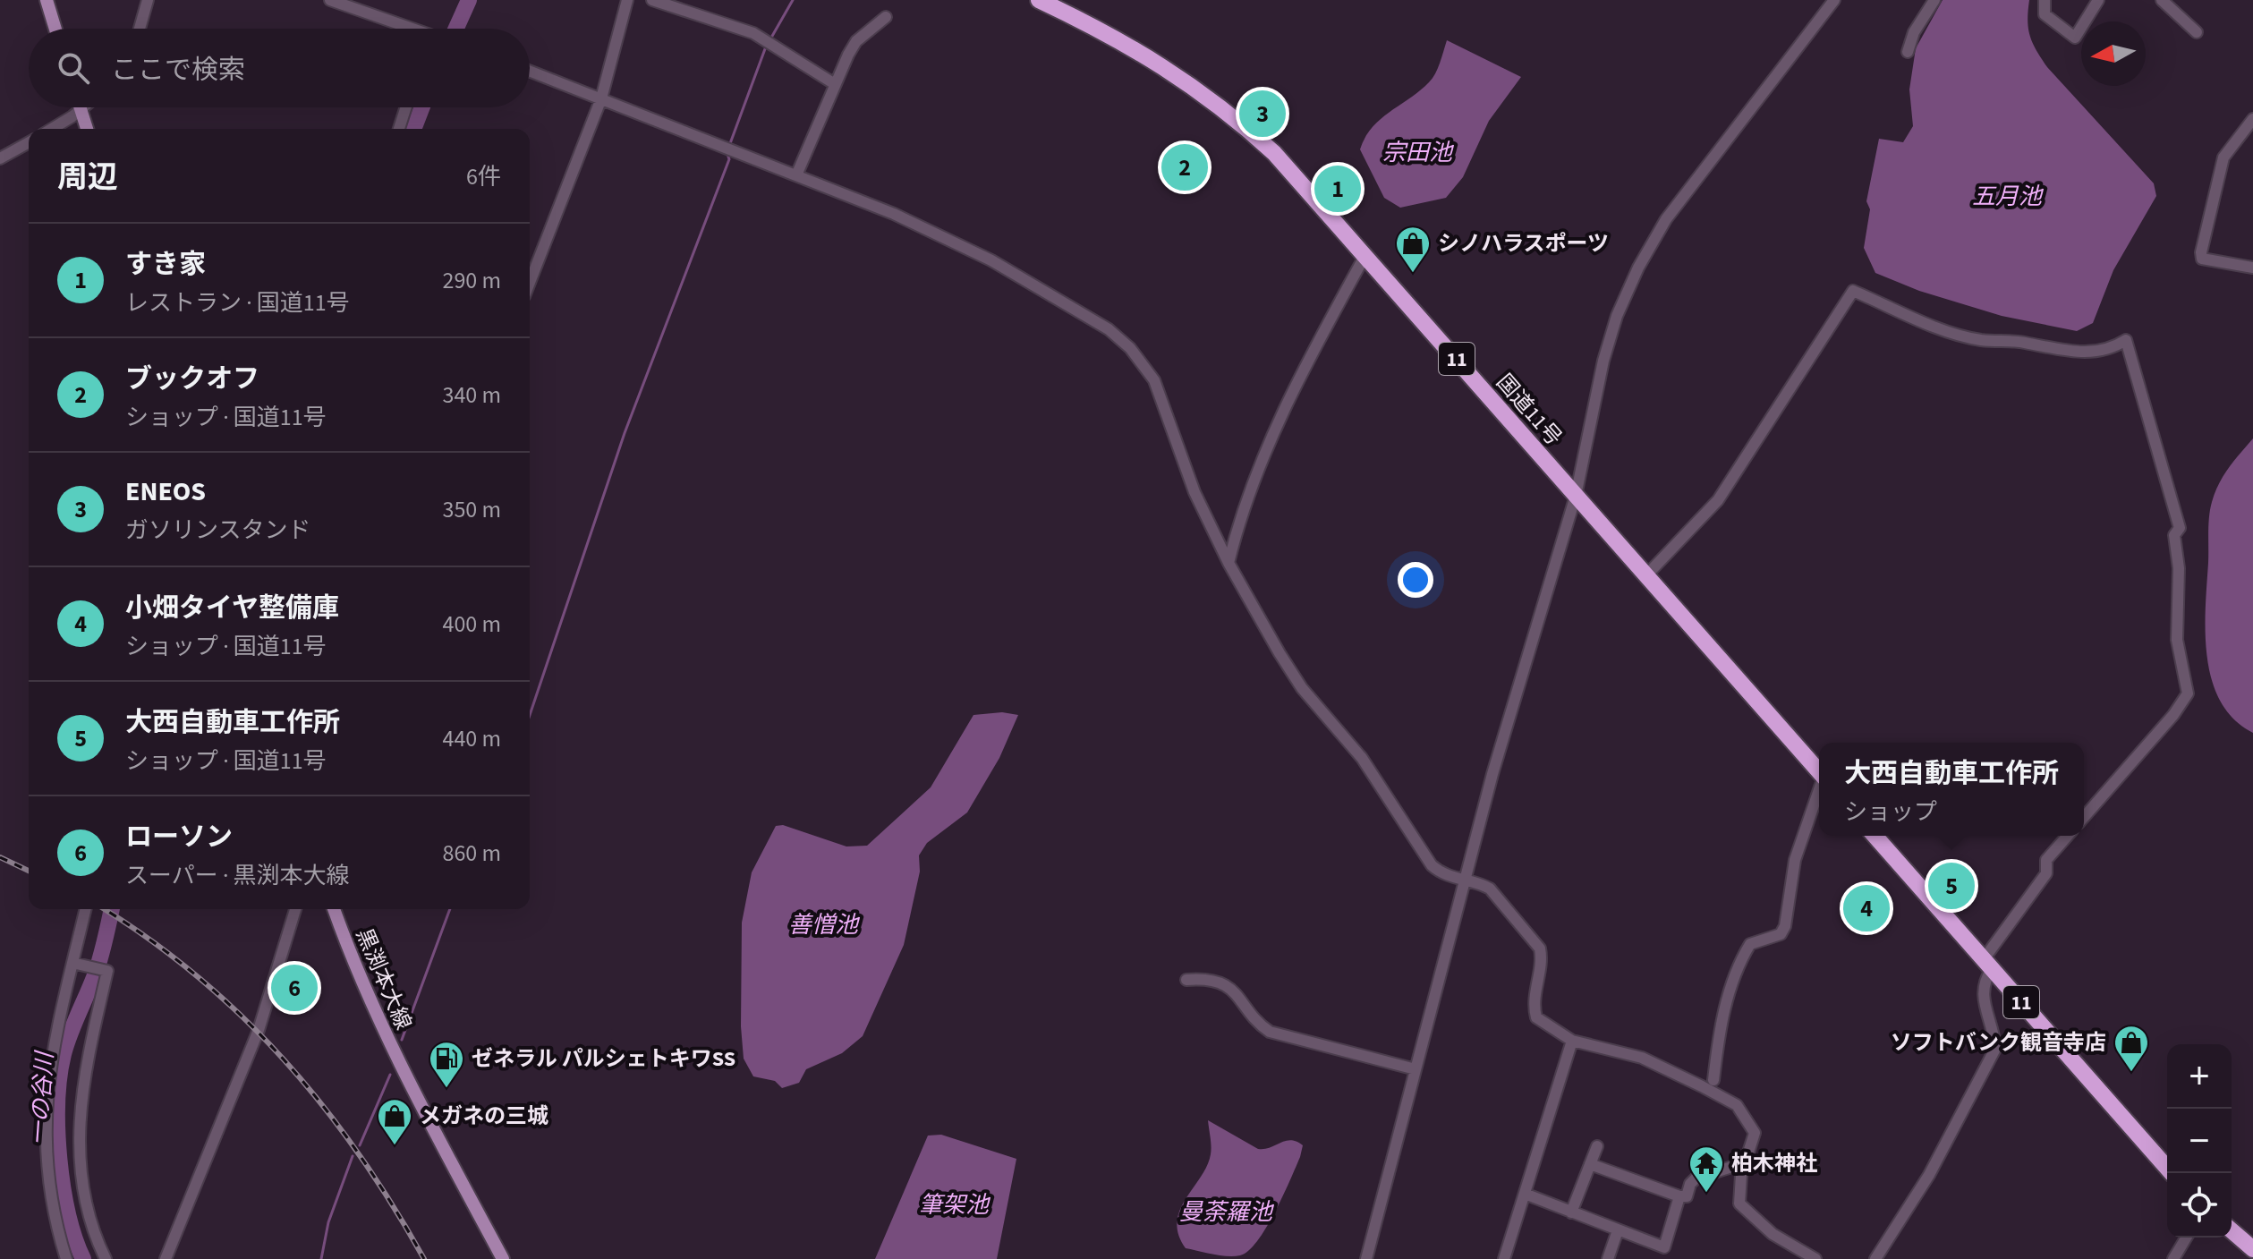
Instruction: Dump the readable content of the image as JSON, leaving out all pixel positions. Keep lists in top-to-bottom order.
{
  "streets": {
    "highway": ["11", "国道11号"],
    "main road": ["黒渕本大線"]
  },
  "water": [
    "宗田池",
    "五月池",
    "善憎池",
    "一の谷川",
    "筆架池",
    "曼荼羅池"
  ],
  "places": {
    "shop": ["シノハラスポーツ", "ソフトバンク観音寺店", "メガネの三城"],
    "fuel station": ["ゼネラル パルシェトキワSS"],
    "temple": ["柏木神社"]
  },
  "north": "left",
  "page": {
    "search": "ここで検索",
    "pins": [
      "3",
      "2",
      "1",
      "5",
      "4",
      "6"
    ],
    "heading": ["周辺", "6件"],
    "list": [
      {
        "mark": "1",
        "name": "すき家",
        "note": "レストラン · 国道11号",
        "value": "290 m"
      },
      {
        "mark": "2",
        "name": "ブックオフ",
        "note": "ショップ · 国道11号",
        "value": "340 m"
      },
      {
        "mark": "3",
        "name": "ENEOS",
        "note": "ガソリンスタンド",
        "value": "350 m"
      },
      {
        "mark": "4",
        "name": "小畑タイヤ整備庫",
        "note": "ショップ · 国道11号",
        "value": "400 m"
      },
      {
        "mark": "5",
        "name": "大西自動車工作所",
        "note": "ショップ · 国道11号",
        "value": "440 m"
      },
      {
        "mark": "6",
        "name": "ローソン",
        "note": "スーパー · 黒渕本大線",
        "value": "860 m"
      }
    ],
    "popup": ["大西自動車工作所", "ショップ"],
    "map_buttons": ["+", "−"]
  }
}
